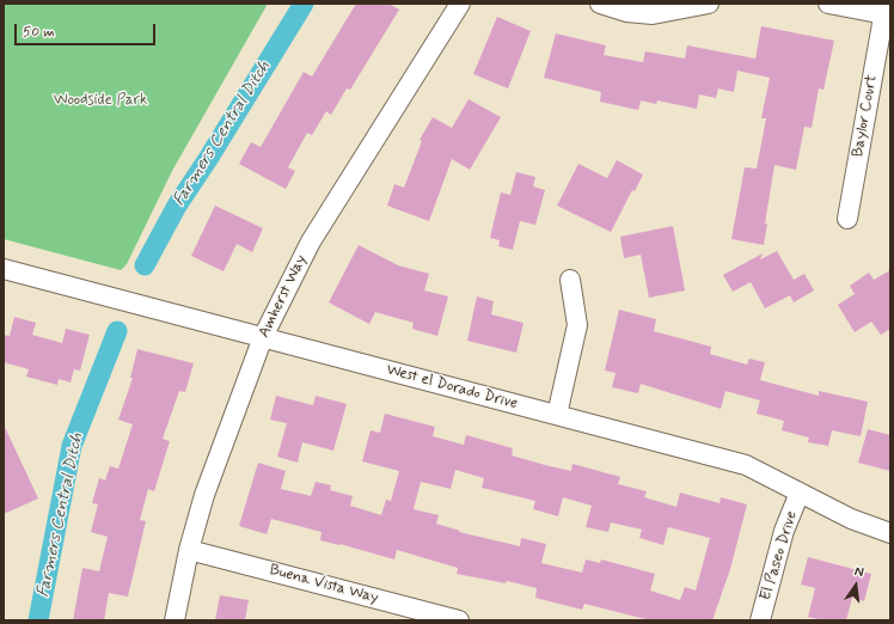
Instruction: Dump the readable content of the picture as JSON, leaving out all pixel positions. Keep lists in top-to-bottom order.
{
  "streets": {
    "street": [
      "Baylor Court",
      "Amherst Way",
      "West el Dorado Drive",
      "El Paseo Drive",
      "Buena Vista Way"
    ]
  },
  "crossings": [
    ["Amherst Way", "West el Dorado Drive"],
    ["Amherst Way", "Buena Vista Way"],
    ["West el Dorado Drive", "El Paseo Drive"]
  ],
  "water": ["Farmers Central Ditch"],
  "parks": ["Woodside Park"],
  "scale_bar": "50 m",
  "north": "top"
}
